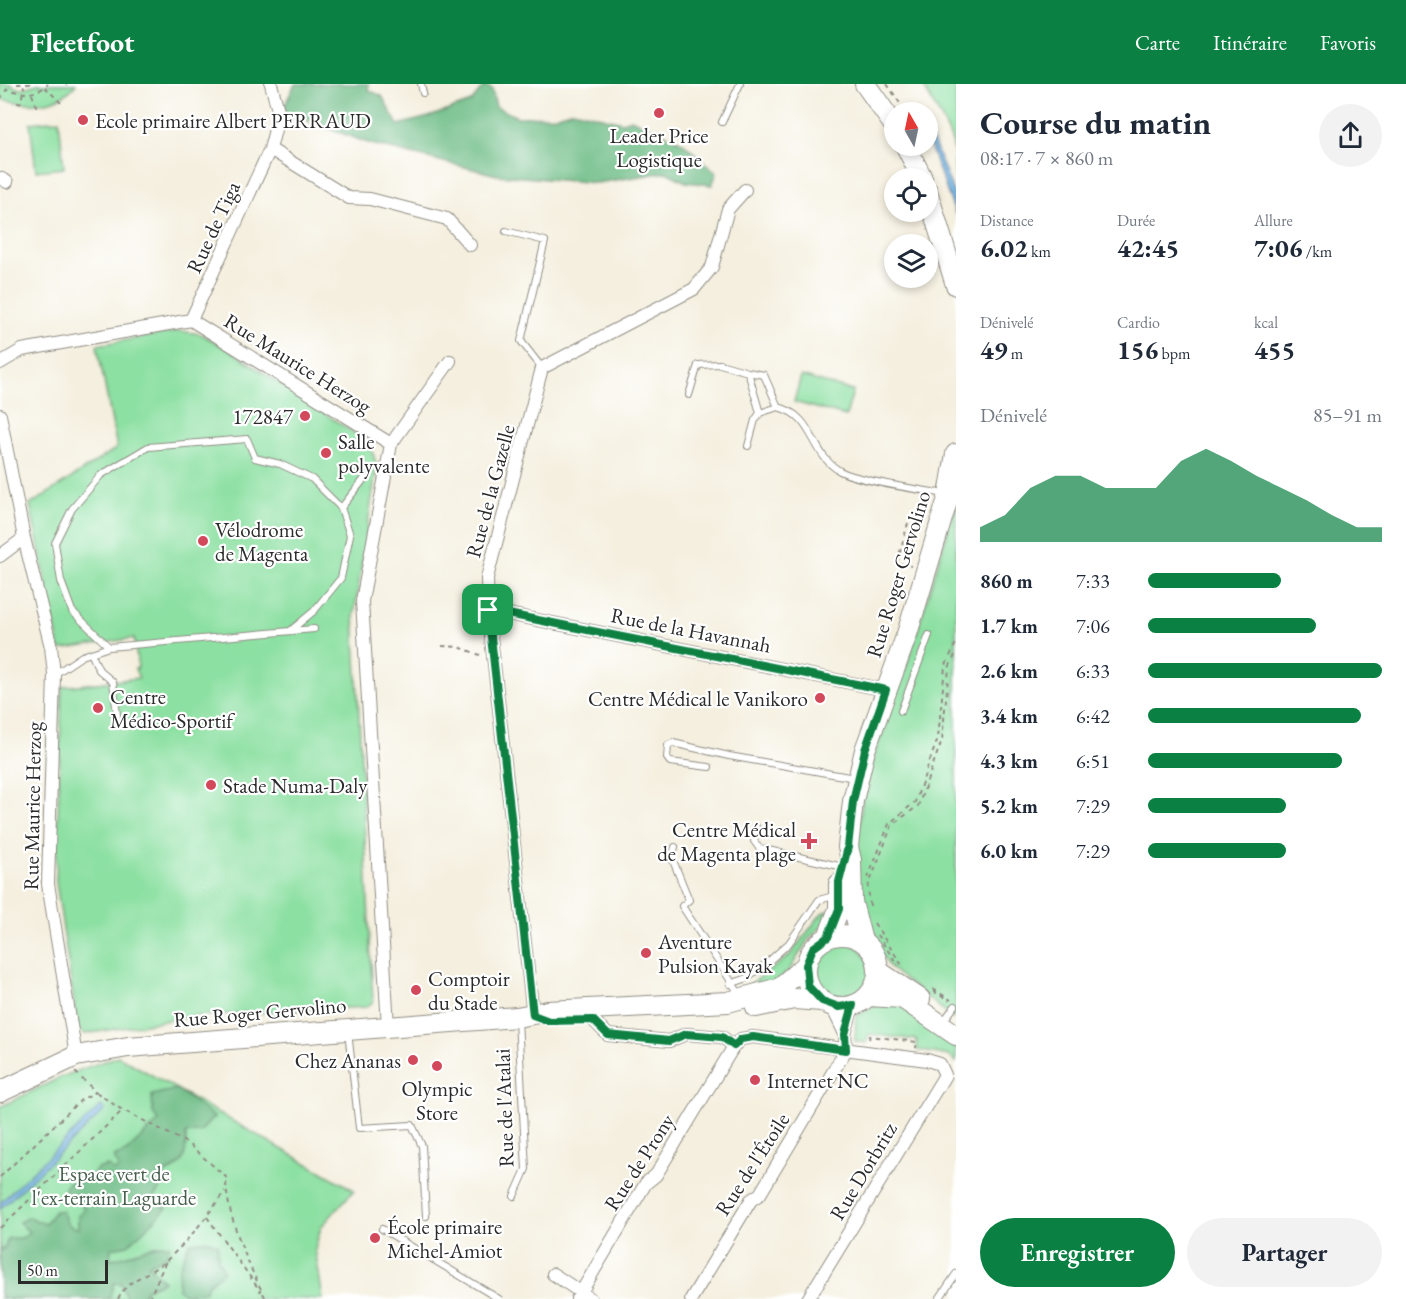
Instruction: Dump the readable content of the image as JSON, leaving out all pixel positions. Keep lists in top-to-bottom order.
{
  "streets": {
    "main road": ["Rue Roger Gervolino"],
    "street": [
      "Rue de Tiga",
      "Rue Maurice Herzog",
      "Rue de la Gazelle",
      "Rue de la Havannah",
      "Rue de Prony",
      "Rue de l'Étoile",
      "Rue Dorbritz"
    ],
    "lane": ["Rue de l'Atalai"]
  },
  "crossings": [
    ["Rue de Tiga", "Rue Maurice Herzog"],
    ["Rue Maurice Herzog", "Rue Roger Gervolino"],
    ["Rue de la Gazelle", "Rue Roger Gervolino"],
    ["Rue de la Gazelle", "Rue de la Havannah"],
    ["Rue de la Gazelle", "Rue de l'Atalai"],
    ["Rue Roger Gervolino", "Rue de la Havannah"],
    ["Rue Roger Gervolino", "Rue de l'Atalai"],
    ["Rue de l'Étoile", "Rue Dorbritz"]
  ],
  "parks": ["Espace vert de l'ex-terrain Laguarde"],
  "places": {
    "other": [
      "Leader Price Logistique",
      "Ecole primaire Albert PERRAUD",
      "172847",
      "Salle polyvalente",
      "Vélodrome de Magenta",
      "Centre Médical le Vanikoro",
      "Centre Médico-Sportif",
      "Stade Numa-Daly",
      "Aventure Pulsion Kayak",
      "Comptoir du Stade",
      "Chez Ananas",
      "Olympic Store",
      "Internet NC",
      "École primaire Michel-Amiot"
    ],
    "health": ["Centre Médical de Magenta plage"]
  },
  "scale_bar": "50 m",
  "north": "top",
  "page": {
    "header": "Fleetfoot",
    "nav": ["Carte", "Itinéraire", "Favoris"],
    "heading": ["Course du matin", "08:17 · 7 × 860 m"],
    "stats": [
      ["Distance", "6.02 km"],
      ["Durée", "42:45"],
      ["Allure", "7:06 /km"],
      ["Dénivelé", "49 m"],
      ["Cardio", "156 bpm"],
      ["kcal", "455"]
    ],
    "chart": ["Dénivelé", "85–91 m"],
    "list": [
      {
        "name": "860 m",
        "note": "7:33"
      },
      {
        "name": "1.7 km",
        "note": "7:06"
      },
      {
        "name": "2.6 km",
        "note": "6:33"
      },
      {
        "name": "3.4 km",
        "note": "6:42"
      },
      {
        "name": "4.3 km",
        "note": "6:51"
      },
      {
        "name": "5.2 km",
        "note": "7:29"
      },
      {
        "name": "6.0 km",
        "note": "7:29"
      }
    ],
    "buttons": ["Enregistrer", "Partager"],
    "scale": "50 m"
  }
}
